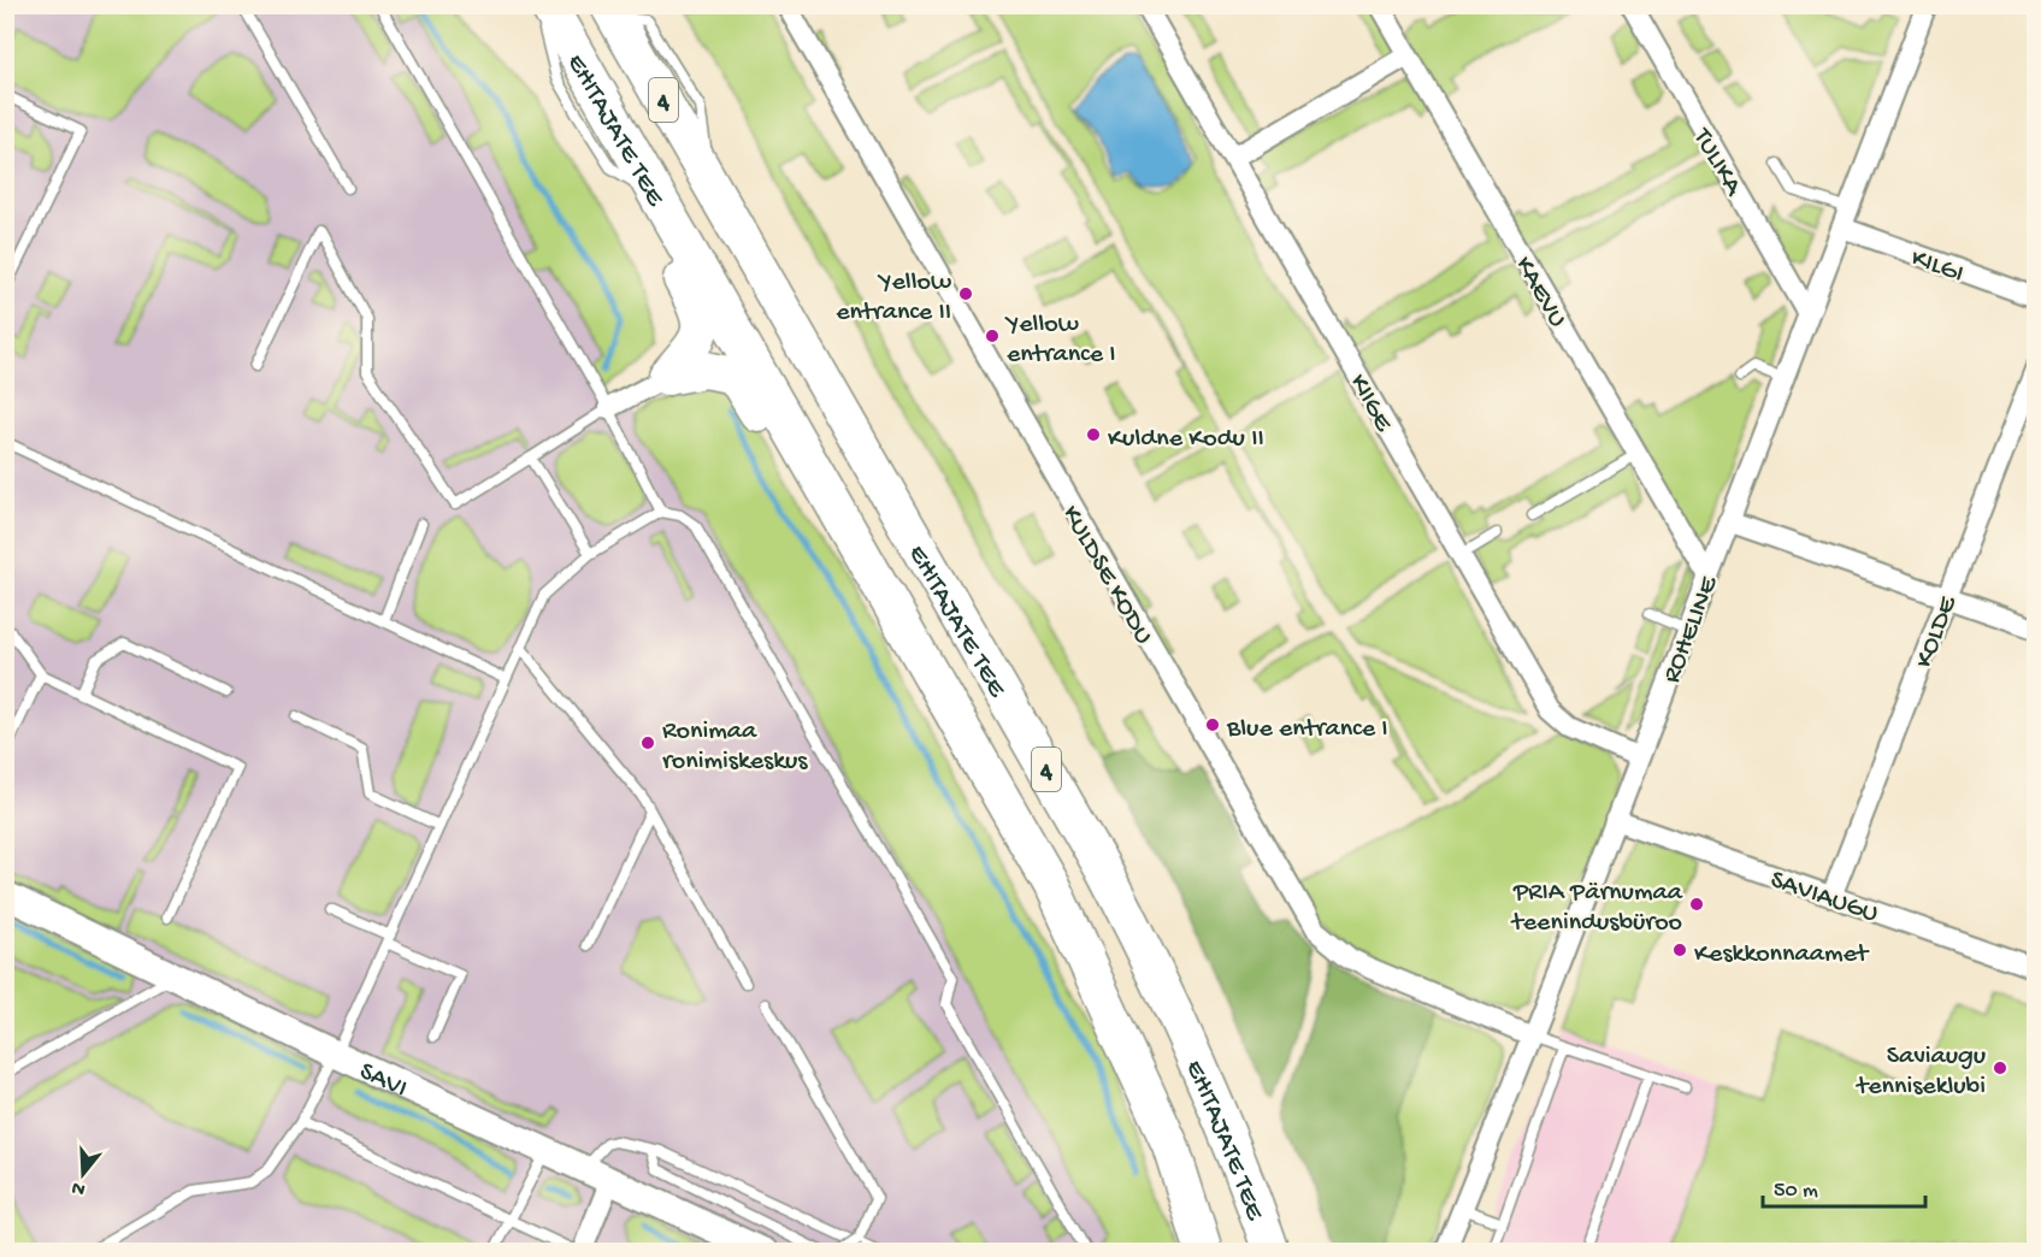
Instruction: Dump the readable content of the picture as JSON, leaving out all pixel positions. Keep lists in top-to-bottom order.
{
  "streets": {
    "highway": ["4", "EHITAJATE TEE"],
    "street": [
      "TULIKA",
      "KILGI",
      "KAEVU",
      "KIIGE",
      "KULDSE KODU",
      "ROHELINE",
      "KOLDE",
      "SAVIAUGU",
      "SAVI"
    ]
  },
  "crossings": [
    ["TULIKA", "ROHELINE"],
    ["KILGI", "ROHELINE"],
    ["KAEVU", "ROHELINE"],
    ["KIIGE", "ROHELINE"],
    ["KULDSE KODU", "ROHELINE"],
    ["ROHELINE", "SAVIAUGU"],
    ["KOLDE", "SAVIAUGU"]
  ],
  "places": [
    "Yellow entrance II",
    "Yellow entrance I",
    "Kuldne Kodu II",
    "Blue entrance I",
    "Ronimaa ronimiskeskus",
    "PRIA Pärnumaa teenindusbüroo",
    "Keskkonnaamet",
    "Saviaugu tenniseklubi"
  ],
  "scale_bar": "50 m",
  "north": "bottom"
}
